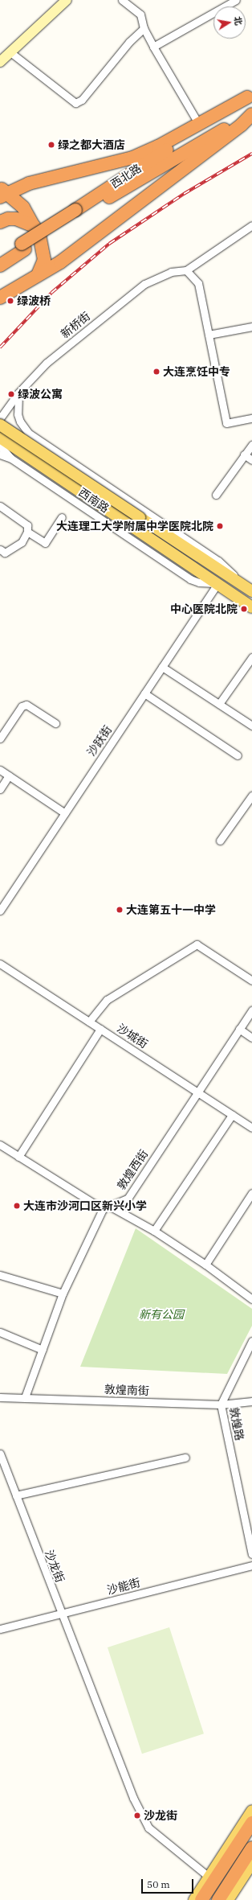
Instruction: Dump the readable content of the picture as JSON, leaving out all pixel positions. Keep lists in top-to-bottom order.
{
  "streets": {
    "highway": ["西北路"],
    "main road": ["西南路"],
    "street": [
      "新桥街",
      "沙跃街",
      "沙城街",
      "敦煌西街",
      "敦煌南街",
      "敦煌路",
      "沙龙街",
      "沙能街"
    ]
  },
  "crossings": [
    ["西南路", "沙跃街"],
    ["沙城街", "敦煌西街"],
    ["敦煌南街", "敦煌路"],
    ["沙龙街", "沙能街"]
  ],
  "parks": ["新有公园"],
  "places": [
    "绿之都大酒店",
    "绿波桥",
    "大连烹饪中专",
    "绿波公寓",
    "大连理工大学附属中学医院北院",
    "中心医院北院",
    "大连第五十一中学",
    "大连市沙河口区新兴小学",
    "沙龙街"
  ],
  "scale_bar": "50 m",
  "north": "right"
}
